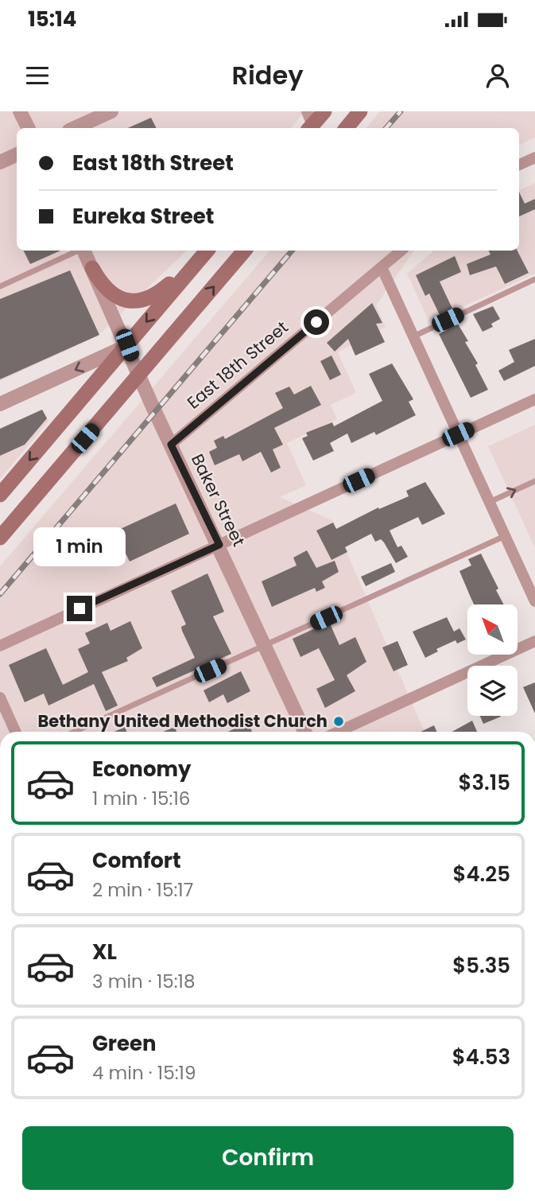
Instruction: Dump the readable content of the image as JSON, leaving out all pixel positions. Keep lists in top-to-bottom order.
{
  "streets": {
    "street": ["East 18th Street", "Baker Street"]
  },
  "crossings": [
    ["East 18th Street", "Baker Street"]
  ],
  "places": ["Bethany United Methodist Church"],
  "north": "top left",
  "page": {
    "status": "15:14",
    "header": "Ridey",
    "banner": ["East 18th Street", "Eureka Street"],
    "bubble": "1 min",
    "list": [
      {
        "name": "Economy",
        "note": "1 min · 15:16",
        "value": "$3.15"
      },
      {
        "name": "Comfort",
        "note": "2 min · 15:17",
        "value": "$4.25"
      },
      {
        "name": "XL",
        "note": "3 min · 15:18",
        "value": "$5.35"
      },
      {
        "name": "Green",
        "note": "4 min · 15:19",
        "value": "$4.53"
      }
    ],
    "buttons": "Confirm"
  }
}
